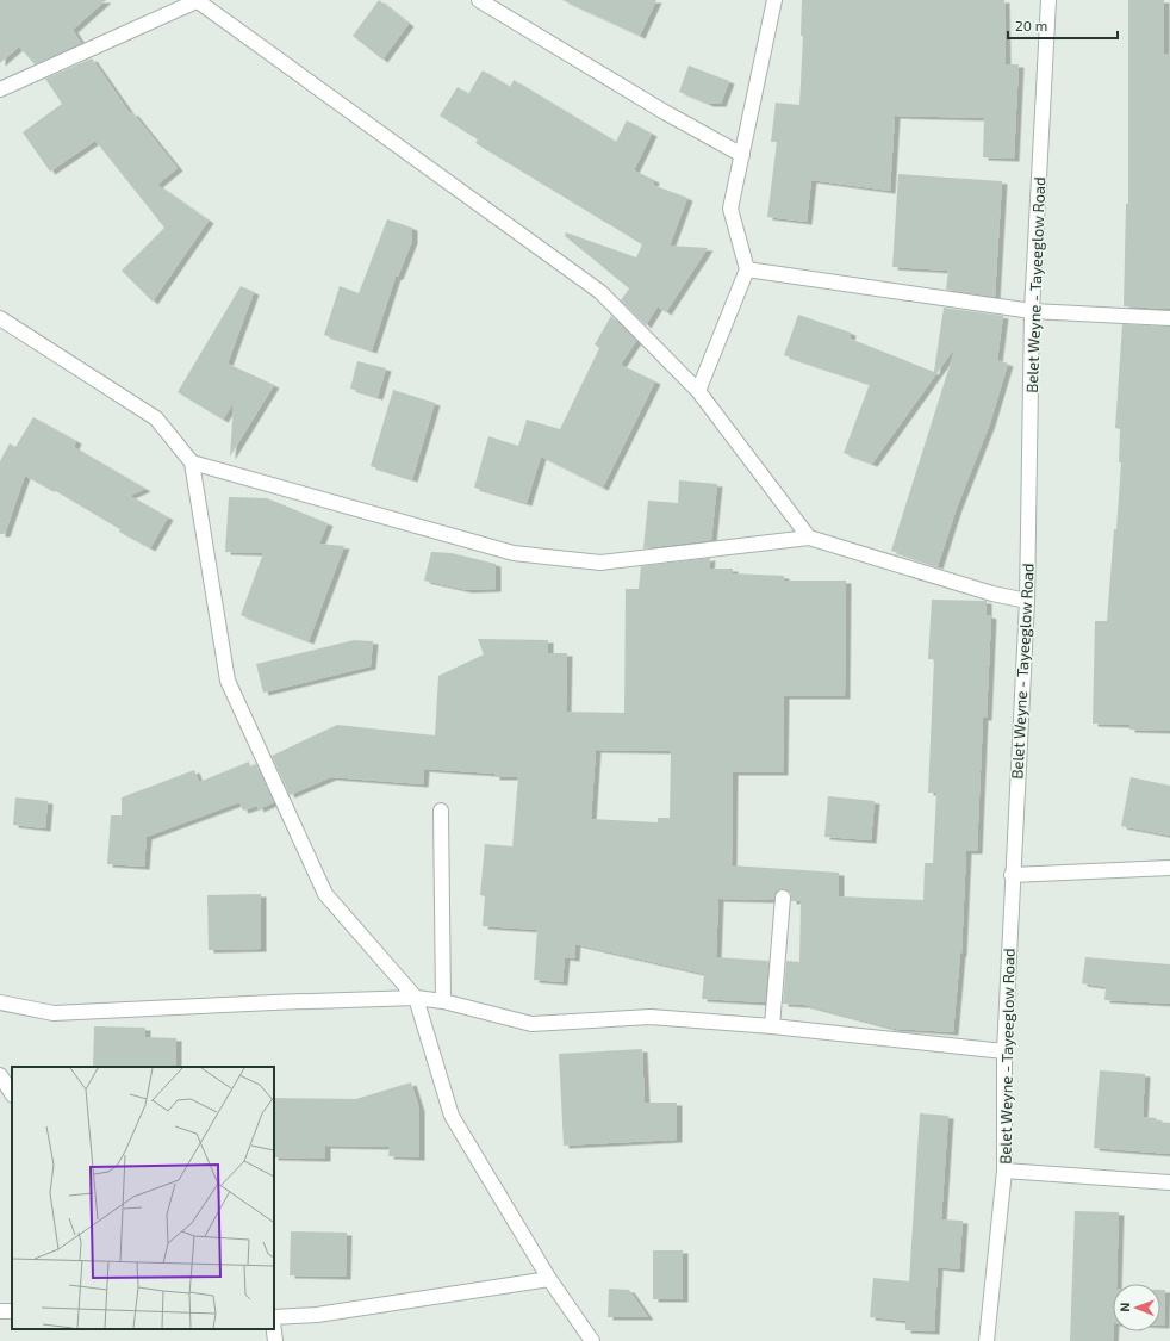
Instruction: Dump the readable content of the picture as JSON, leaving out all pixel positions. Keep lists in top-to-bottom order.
{
  "streets": {
    "street": ["Belet Weyne - Tayeeglow Road"]
  },
  "scale_bar": "20 m",
  "north": "left"
}
